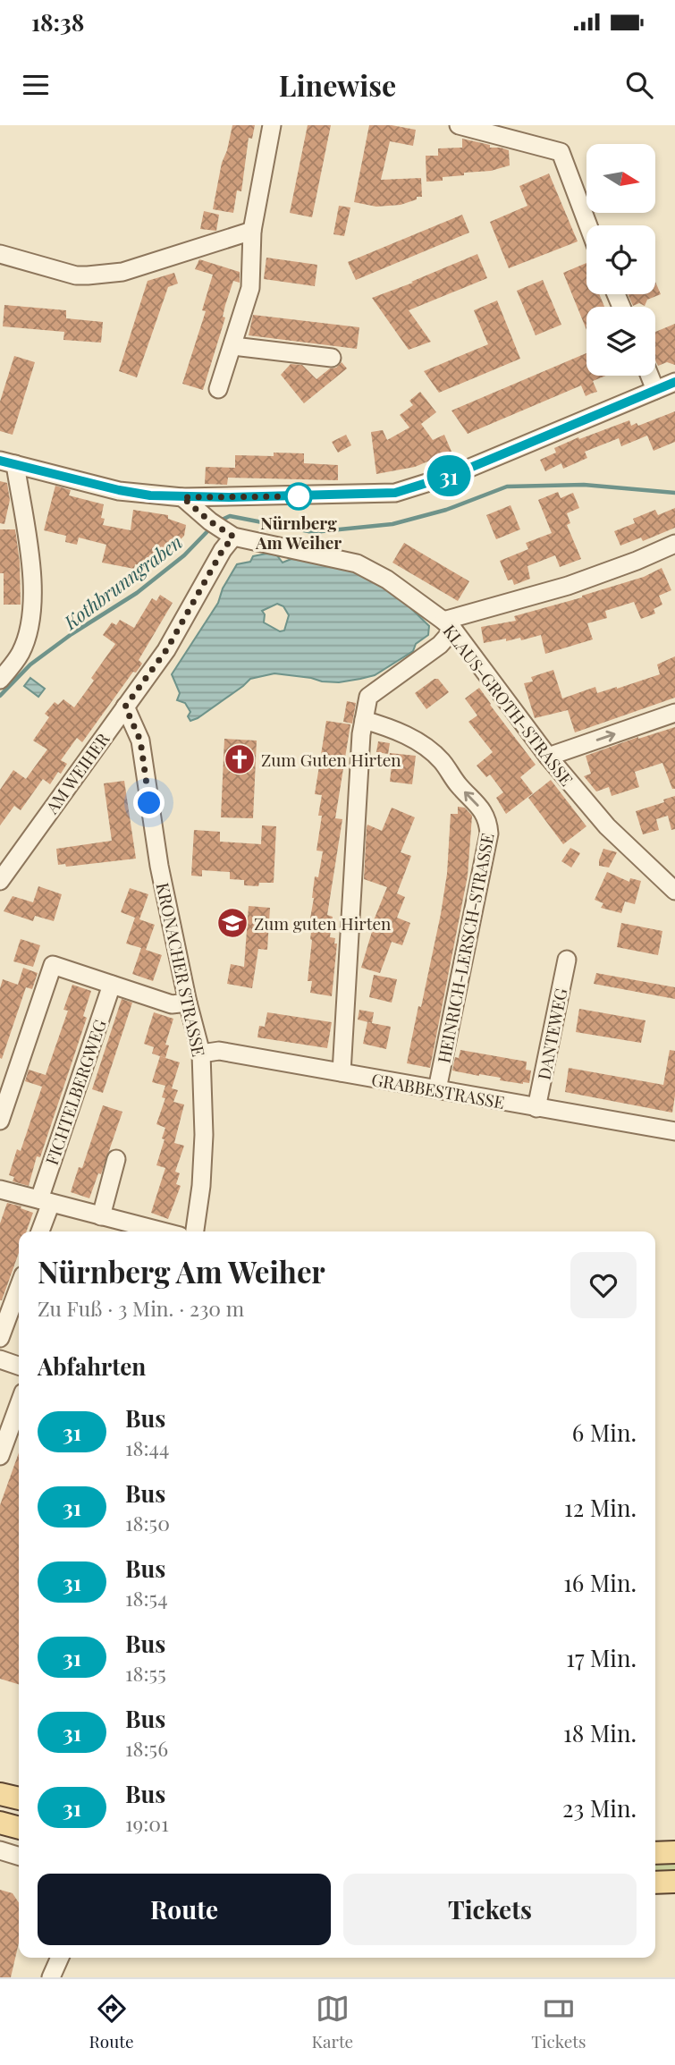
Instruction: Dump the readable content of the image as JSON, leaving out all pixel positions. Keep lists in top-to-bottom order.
{
  "streets": {
    "street": [
      "KLAUS-GROTH-STRASSE",
      "AM WEIHER",
      "HEINRICH-LERSCH-STRASSE",
      "KRONACHER STRASSE",
      "DANTEWEG",
      "GRABBESTRASSE",
      "FICHTELBERGWEG"
    ]
  },
  "crossings": [
    ["KLAUS-GROTH-STRASSE", "AM WEIHER"],
    ["AM WEIHER", "KRONACHER STRASSE"],
    ["HEINRICH-LERSCH-STRASSE", "GRABBESTRASSE"],
    ["KRONACHER STRASSE", "GRABBESTRASSE"],
    ["DANTEWEG", "GRABBESTRASSE"]
  ],
  "water": ["Kothbrunngraben"],
  "places": {
    "other": ["Nürnberg Am Weiher"],
    "church": ["Zum Guten Hirten"],
    "school or university": ["Zum guten Hirten"]
  },
  "lines": ["bus line 31"],
  "north": "right",
  "page": {
    "status": "18:38",
    "header": "Linewise",
    "on_map": "31",
    "heading": [
      ["Nürnberg Am Weiher", "Zu Fuß · 3 Min. · 230 m"],
      "Abfahrten"
    ],
    "list": [
      {
        "mark": "31",
        "name": "Bus",
        "note": "18:44",
        "value": "6 Min."
      },
      {
        "mark": "31",
        "name": "Bus",
        "note": "18:50",
        "value": "12 Min."
      },
      {
        "mark": "31",
        "name": "Bus",
        "note": "18:54",
        "value": "16 Min."
      },
      {
        "mark": "31",
        "name": "Bus",
        "note": "18:55",
        "value": "17 Min."
      },
      {
        "mark": "31",
        "name": "Bus",
        "note": "18:56",
        "value": "18 Min."
      },
      {
        "mark": "31",
        "name": "Bus",
        "note": "19:01",
        "value": "23 Min."
      }
    ],
    "buttons": ["Route", "Tickets"],
    "tabs": ["Route", "Karte", "Tickets"]
  }
}
